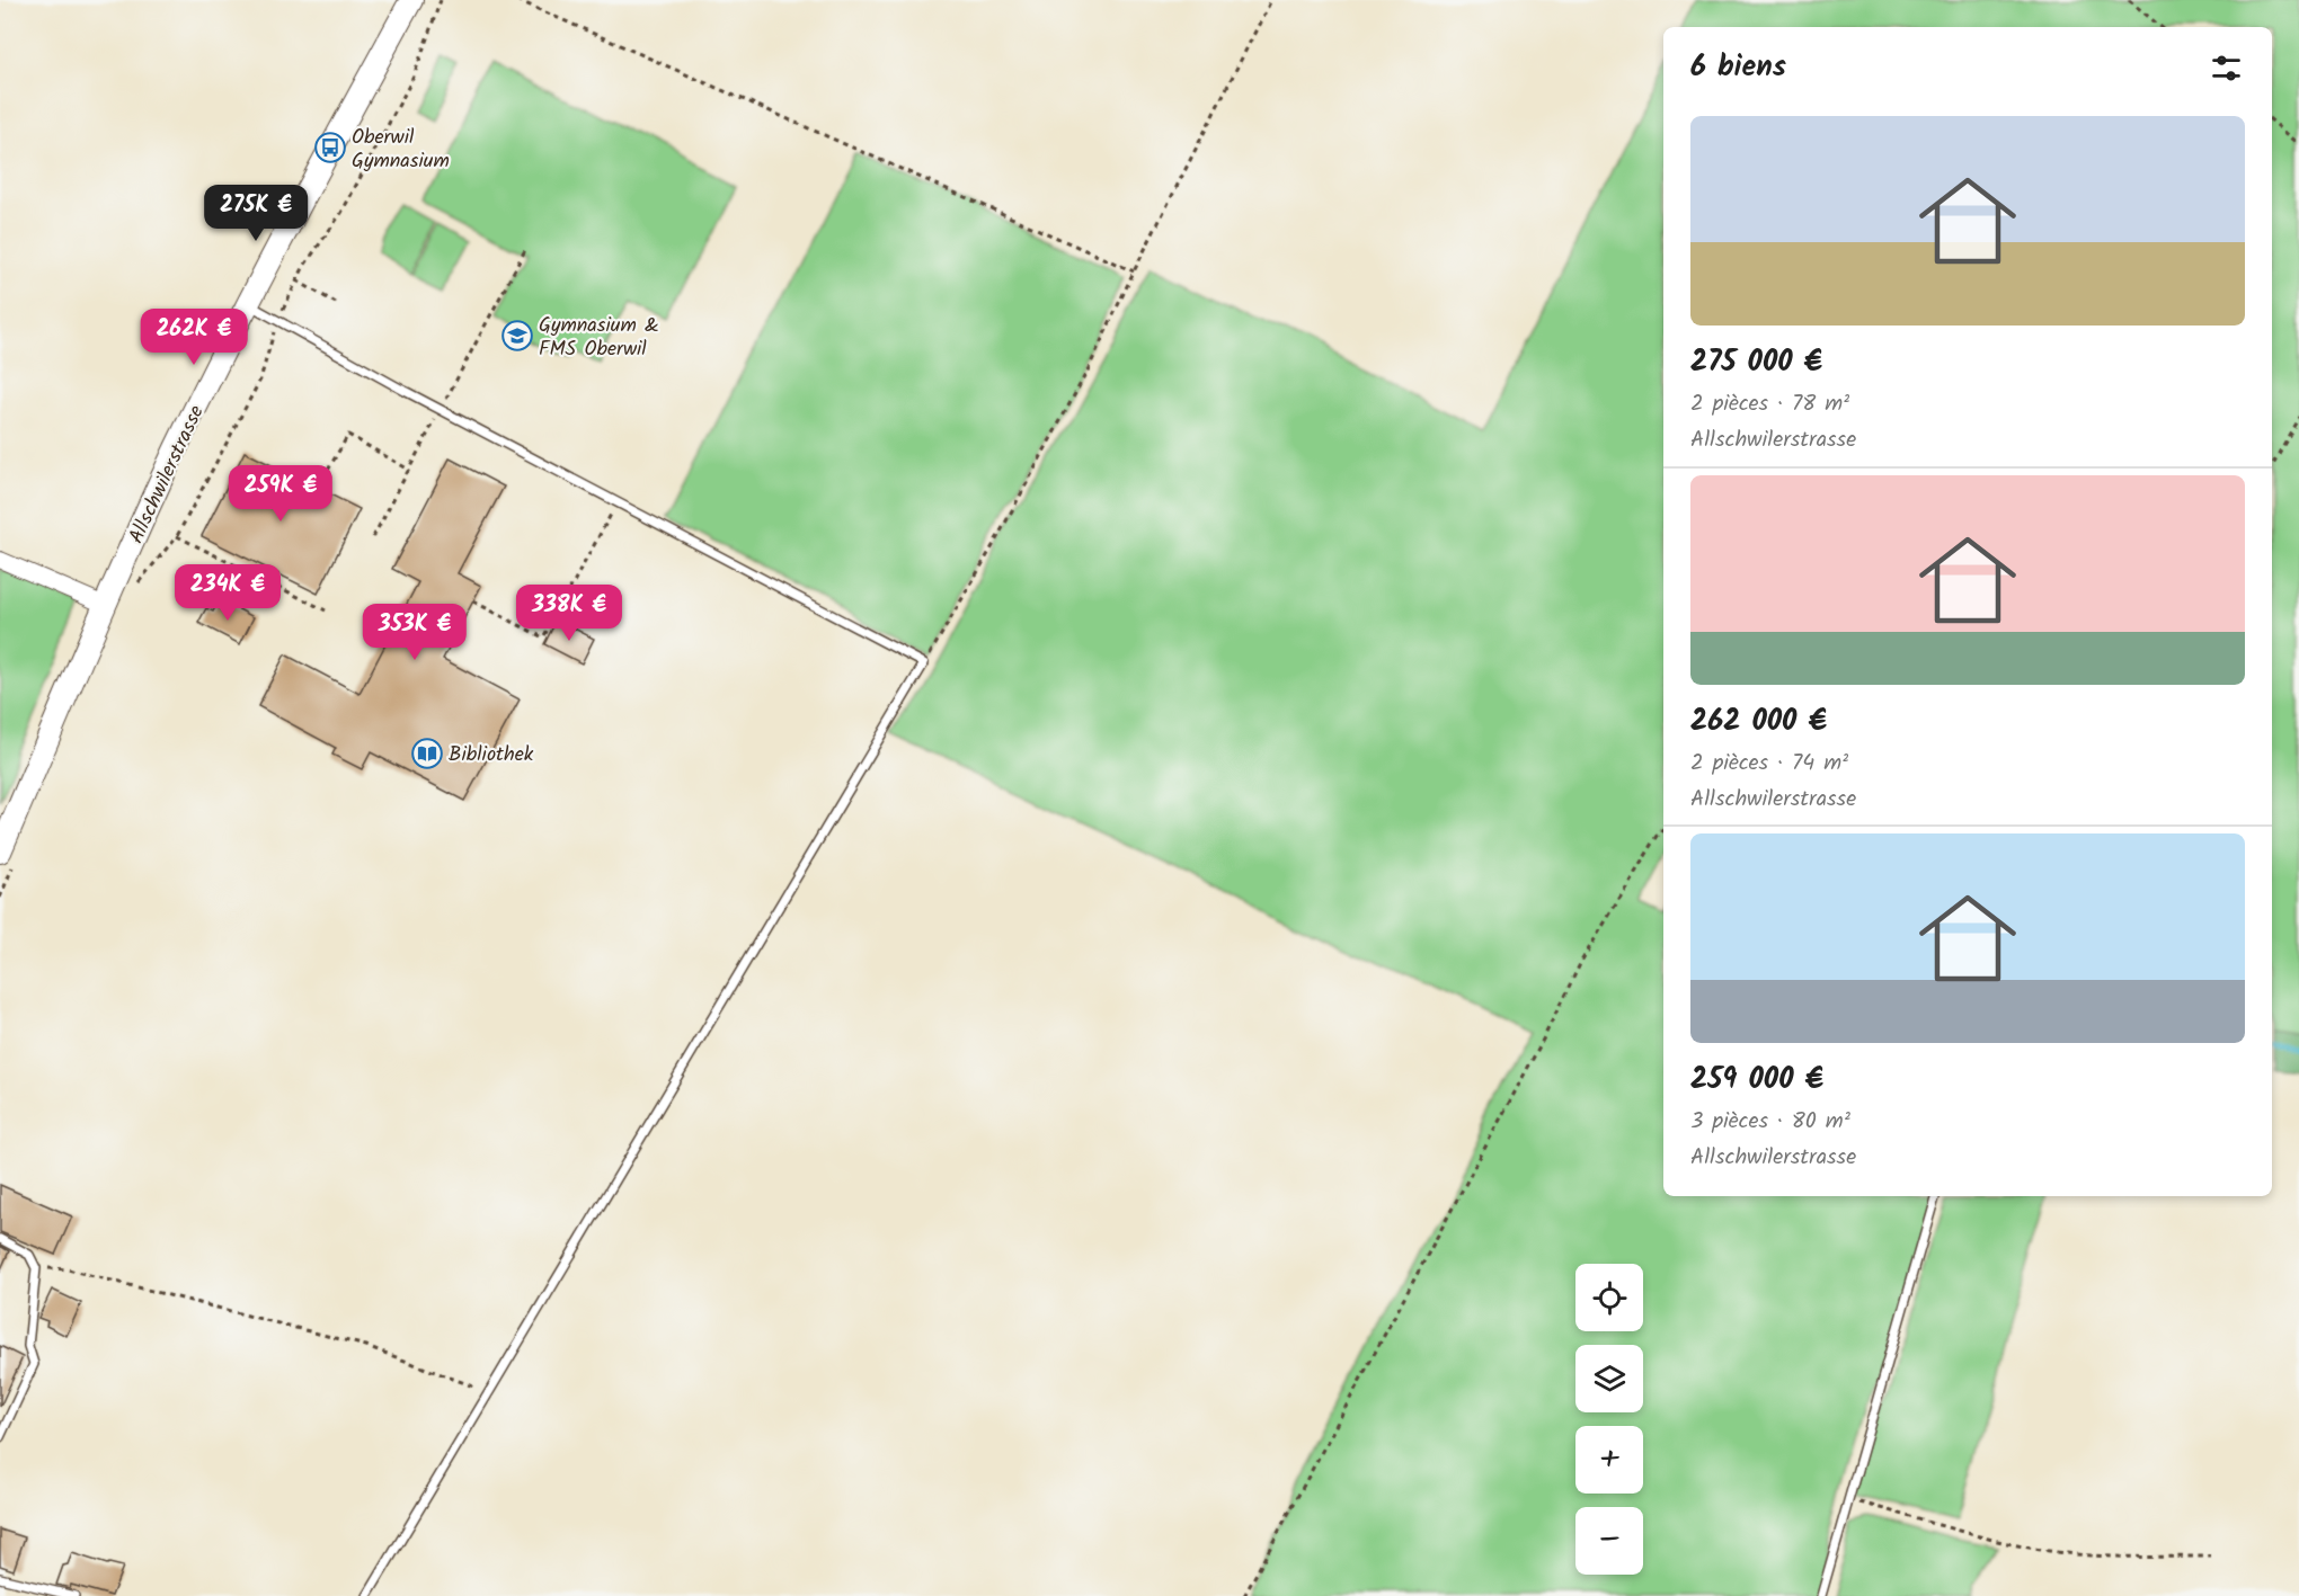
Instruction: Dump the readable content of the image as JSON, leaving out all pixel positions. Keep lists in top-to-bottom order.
{
  "streets": {
    "street": ["Allschwilerstrasse"]
  },
  "places": {
    "bus stop": ["Oberwil Gymnasium"],
    "school or university": ["Gymnasium & FMS Oberwil"],
    "library": ["Bibliothek"]
  },
  "page": {
    "heading": "6 biens",
    "list": [
      {
        "name": "275 000 €",
        "note": "2 pièces · 78 m² · Allschwilerstrasse"
      },
      {
        "name": "262 000 €",
        "note": "2 pièces · 74 m² · Allschwilerstrasse"
      },
      {
        "name": "259 000 €",
        "note": "3 pièces · 80 m² · Allschwilerstrasse"
      }
    ],
    "price": [
      "275K €",
      "262K €",
      "259K €",
      "234K €",
      "338K €",
      "353K €"
    ],
    "map_buttons": ["+", "−"]
  }
}
